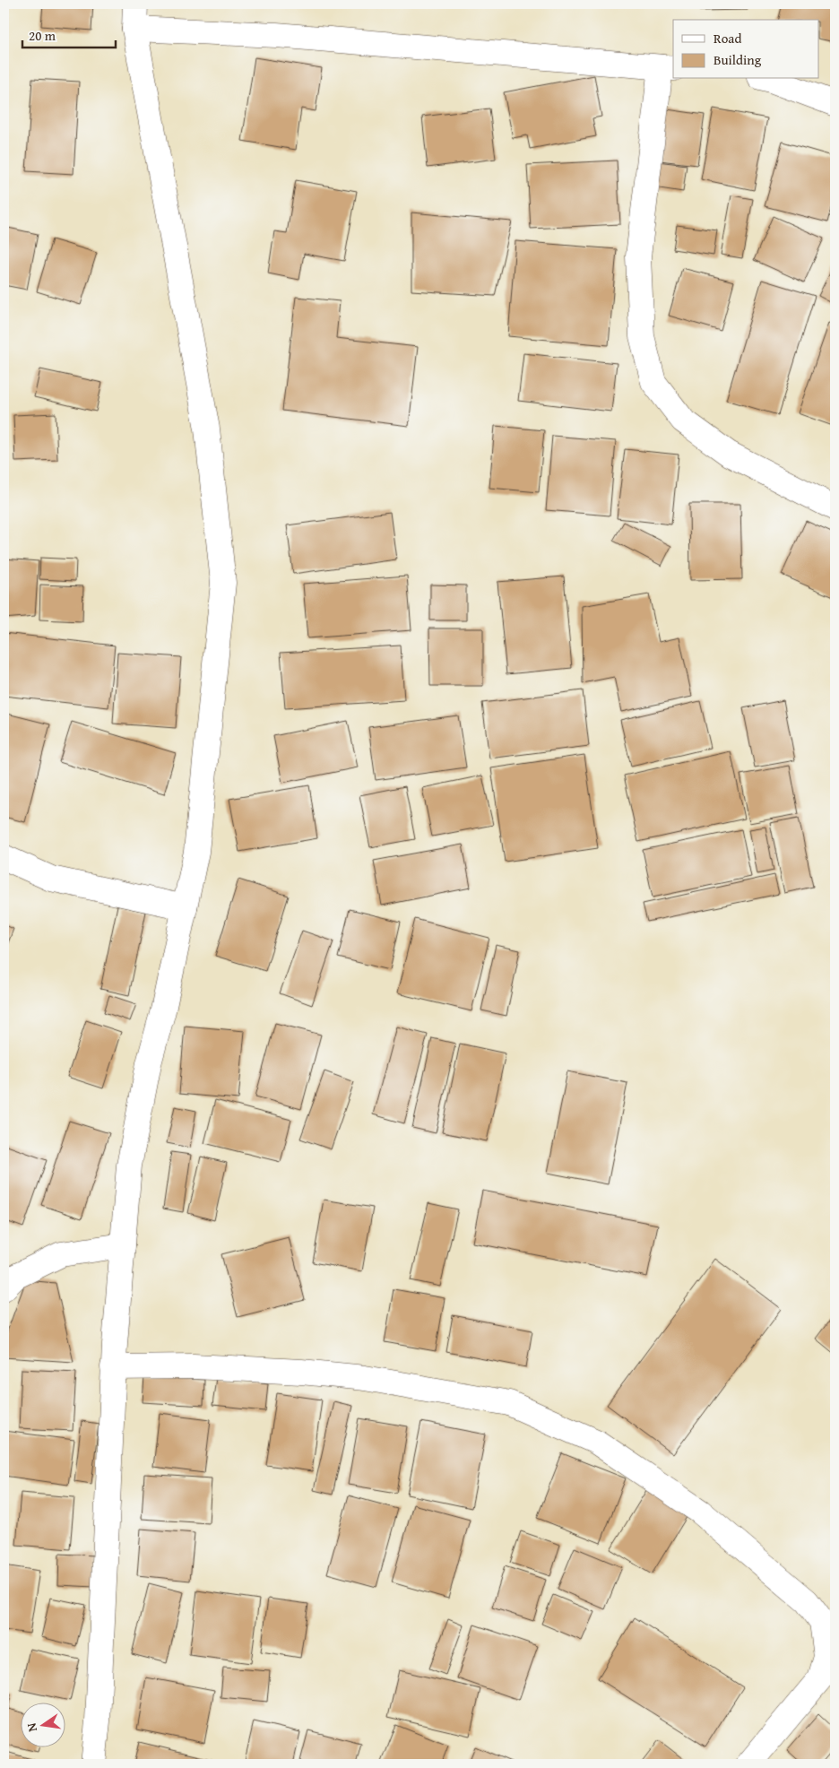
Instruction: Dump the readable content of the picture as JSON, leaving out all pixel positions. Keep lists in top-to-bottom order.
{
  "legend": ["Road", "Building"],
  "scale_bar": "20 m",
  "north": "left"
}
